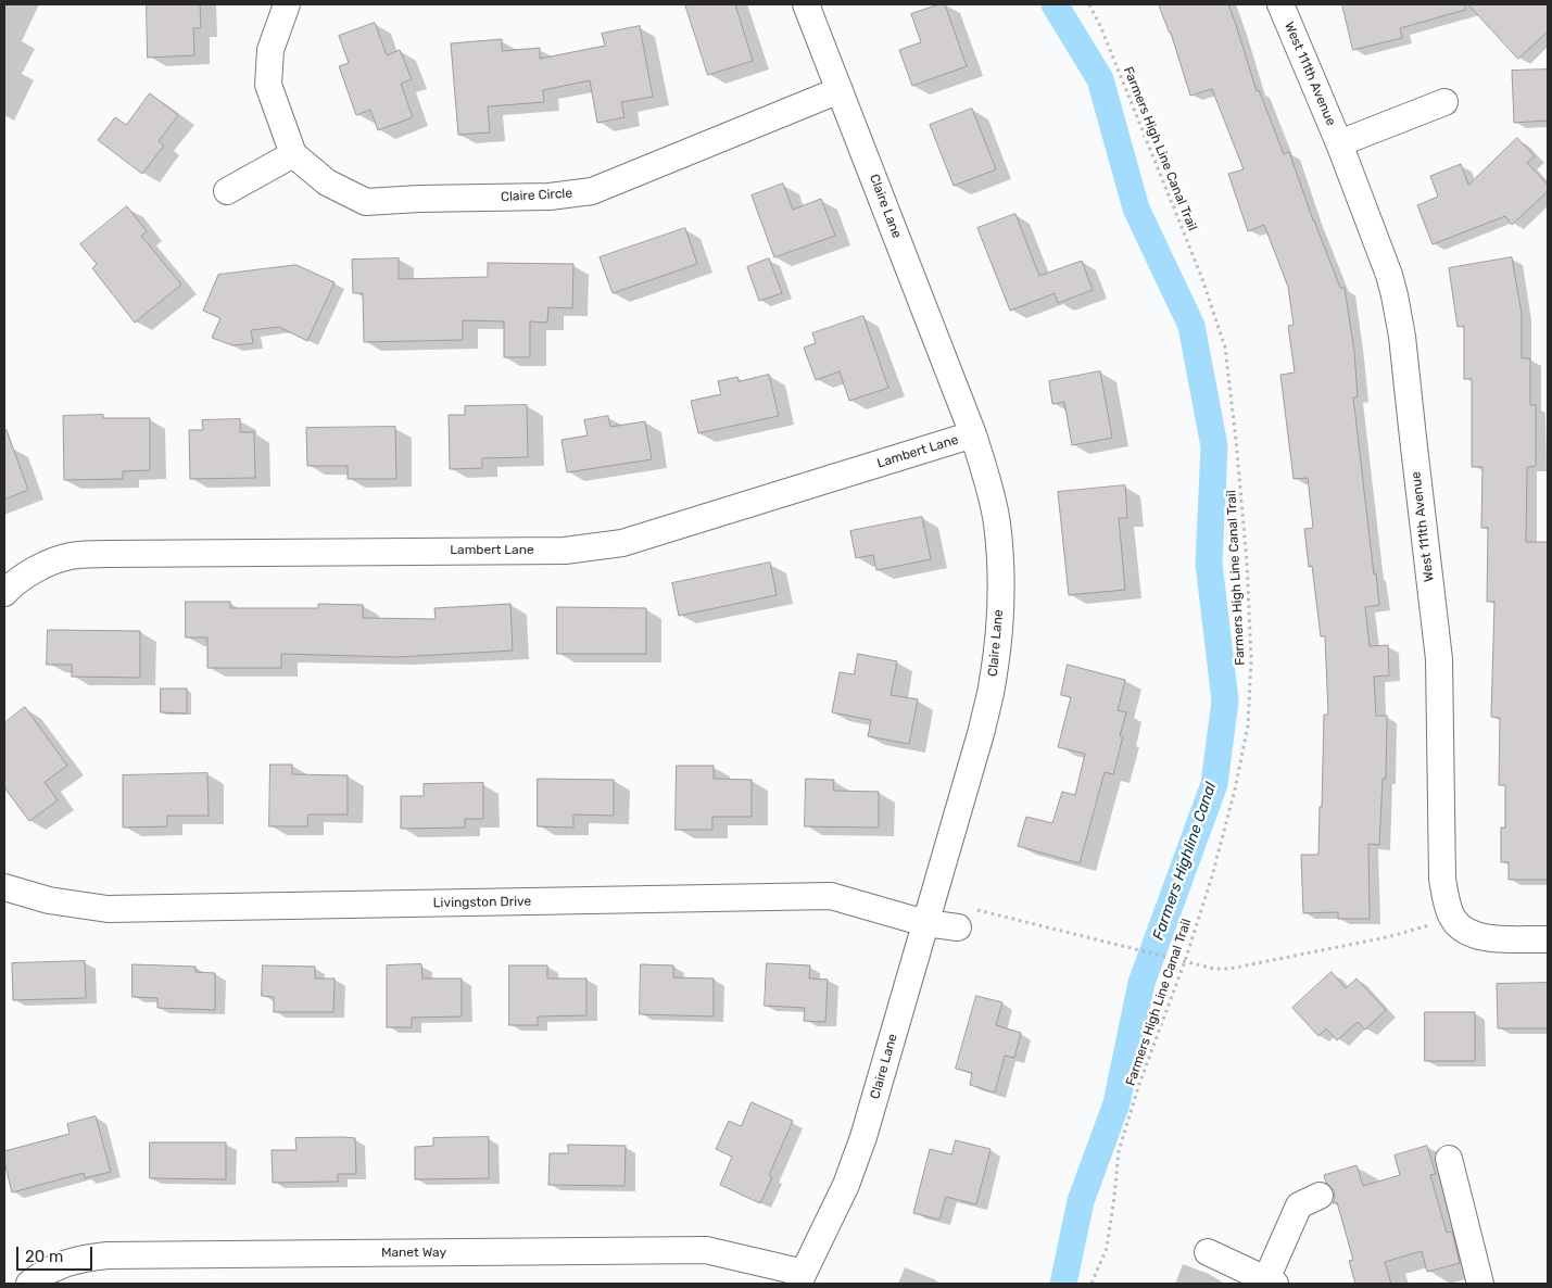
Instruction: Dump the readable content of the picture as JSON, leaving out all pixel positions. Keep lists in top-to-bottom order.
{
  "streets": {
    "street": [
      "West 111th Avenue",
      "Claire Circle",
      "Claire Lane",
      "Lambert Lane",
      "Livingston Drive",
      "Manet Way"
    ],
    "path": ["Farmers High Line Canal Trail"]
  },
  "crossings": [
    ["Claire Circle", "Claire Lane"],
    ["Claire Lane", "Lambert Lane"],
    ["Claire Lane", "Livingston Drive"],
    ["Claire Lane", "Manet Way"]
  ],
  "water": ["Farmers Highline Canal"],
  "scale_bar": "20 m"
}
